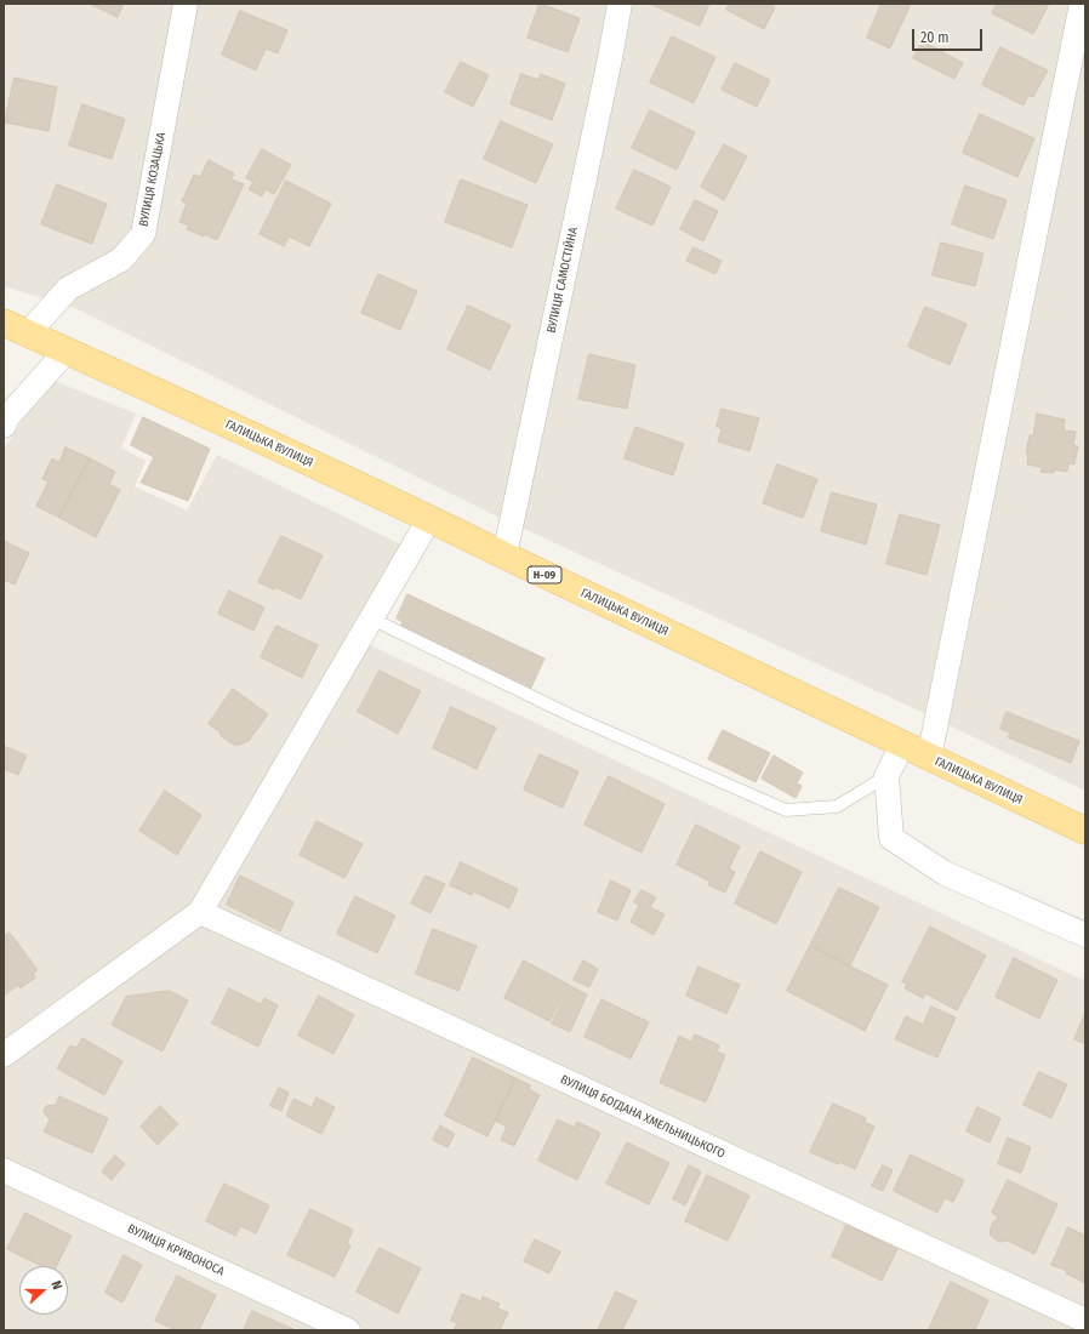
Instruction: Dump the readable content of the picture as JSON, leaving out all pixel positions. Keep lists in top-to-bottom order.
{
  "streets": {
    "main road": ["ГАЛИЦЬКА ВУЛИЦЯ", "Н-09"],
    "street": [
      "ВУЛИЦЯ КОЗАЦЬКА",
      "ВУЛИЦЯ САМОСТІЙНА",
      "ВУЛИЦЯ БОГДАНА ХМЕЛЬНИЦЬКОГО",
      "ВУЛИЦЯ КРИВОНОСА"
    ]
  },
  "crossings": [
    ["ВУЛИЦЯ КОЗАЦЬКА", "ГАЛИЦЬКА ВУЛИЦЯ"],
    ["ВУЛИЦЯ САМОСТІЙНА", "ГАЛИЦЬКА ВУЛИЦЯ"]
  ],
  "scale_bar": "20 m",
  "north": "right"
}
